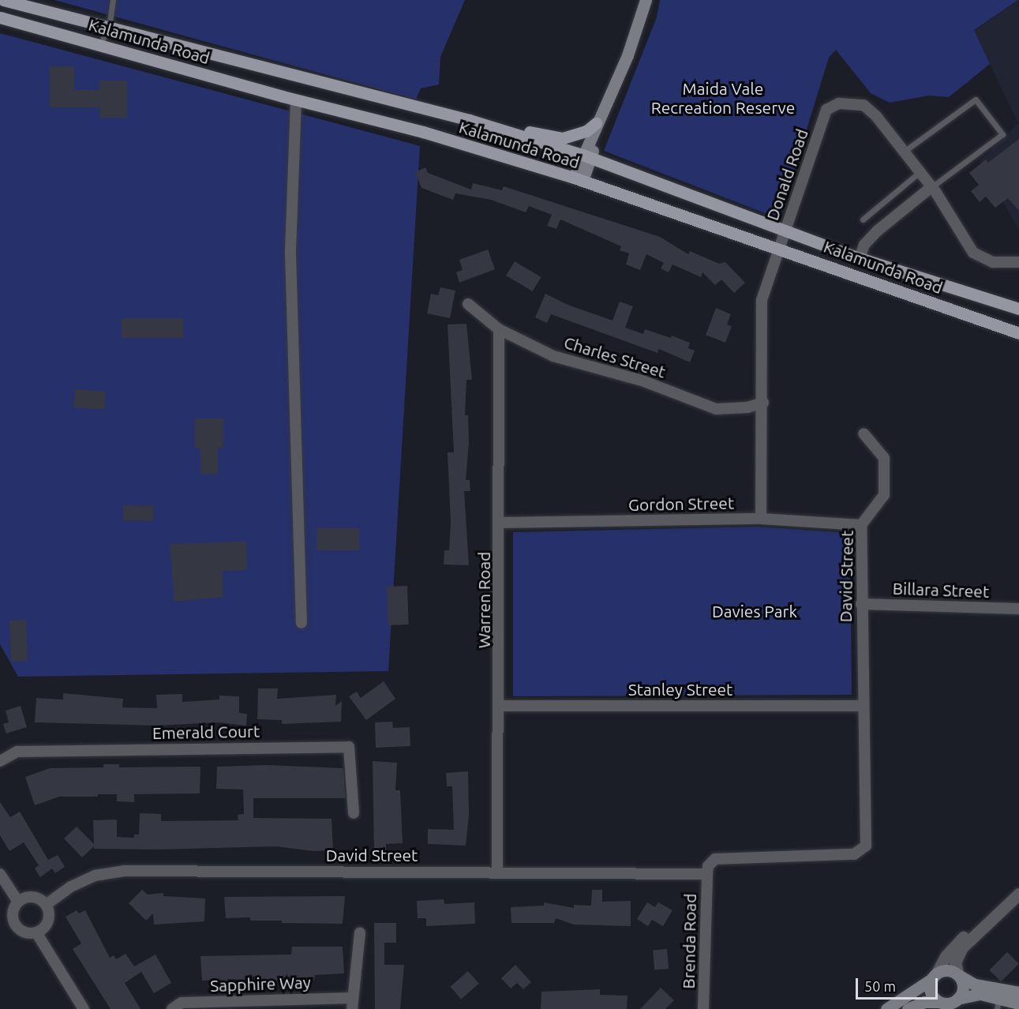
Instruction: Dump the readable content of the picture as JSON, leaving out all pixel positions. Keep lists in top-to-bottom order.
{
  "streets": {
    "main road": ["Kalamunda Road"],
    "street": [
      "Donald Road",
      "Charles Street",
      "Gordon Street",
      "David Street",
      "Billara Street",
      "Warren Road",
      "Stanley Street",
      "Emerald Court",
      "Brenda Road",
      "Sapphire Way"
    ]
  },
  "crossings": [
    ["Kalamunda Road", "Donald Road"],
    ["Donald Road", "Charles Street"],
    ["Donald Road", "Gordon Street"],
    ["Charles Street", "Warren Road"],
    ["Gordon Street", "David Street"],
    ["Gordon Street", "Warren Road"],
    ["David Street", "Billara Street"],
    ["David Street", "Warren Road"],
    ["David Street", "Stanley Street"],
    ["David Street", "Brenda Road"],
    ["Warren Road", "Stanley Street"]
  ],
  "parks": ["Maida Vale Recreation Reserve", "Davies Park"],
  "scale_bar": "50 m"
}
